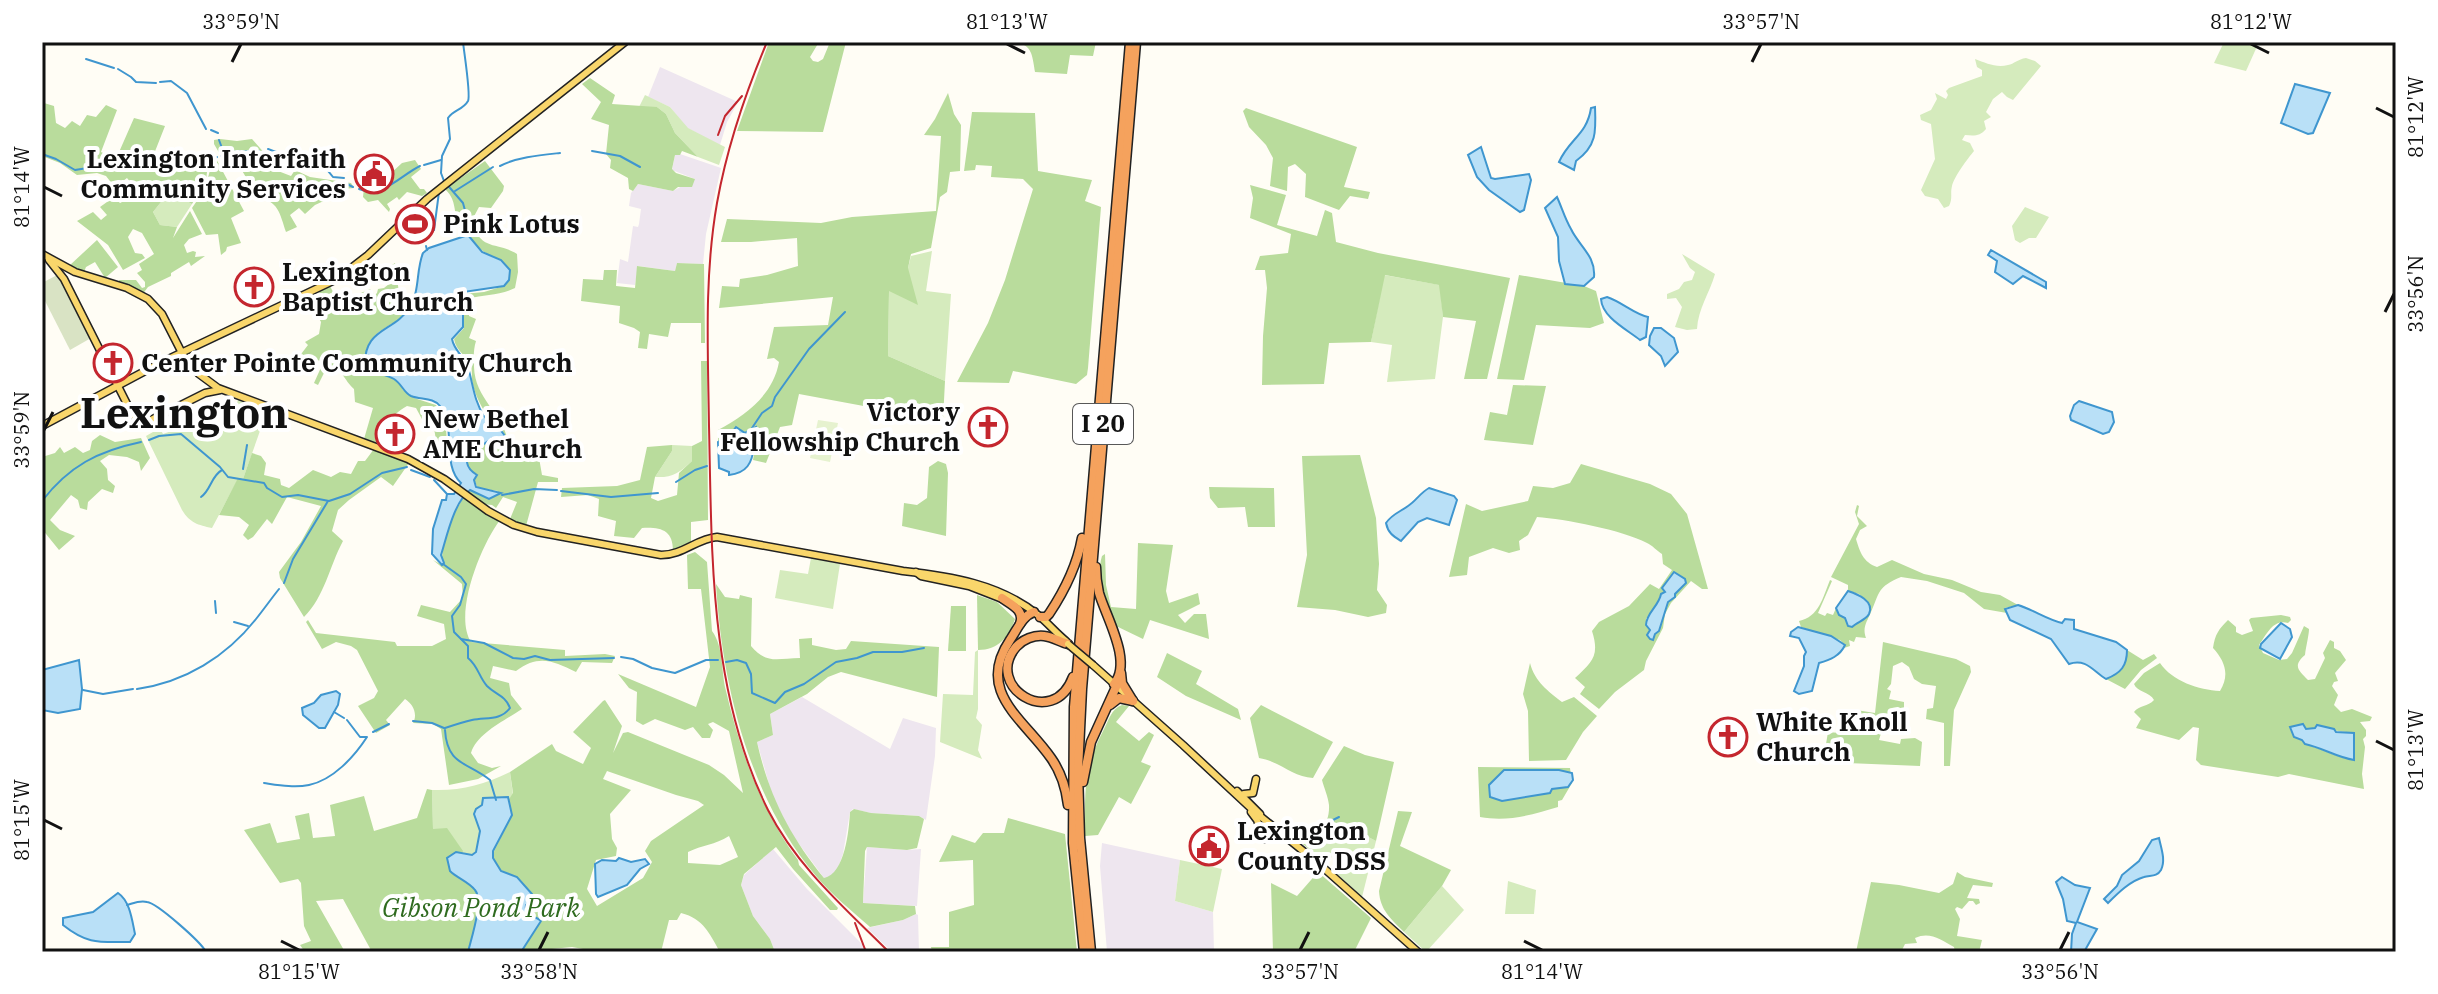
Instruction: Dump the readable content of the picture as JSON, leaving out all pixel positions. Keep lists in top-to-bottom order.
{
  "streets": {
    "highway": ["I 20"]
  },
  "districts": ["Lexington"],
  "parks": ["Gibson Pond Park"],
  "places": {
    "public building": ["Lexington Interfaith Community Services", "Lexington County DSS"],
    "sports": ["Pink Lotus"],
    "church": [
      "Lexington Baptist Church",
      "Center Pointe Community Church",
      "Victory Fellowship Church",
      "New Bethel AME Church",
      "White Knoll Church"
    ]
  },
  "coordinates": [
    "33°59'N",
    "81°13'W",
    "33°57'N",
    "81°12'W",
    "81°14'W",
    "33°56'N",
    "81°15'W",
    "33°58'N"
  ]
}
